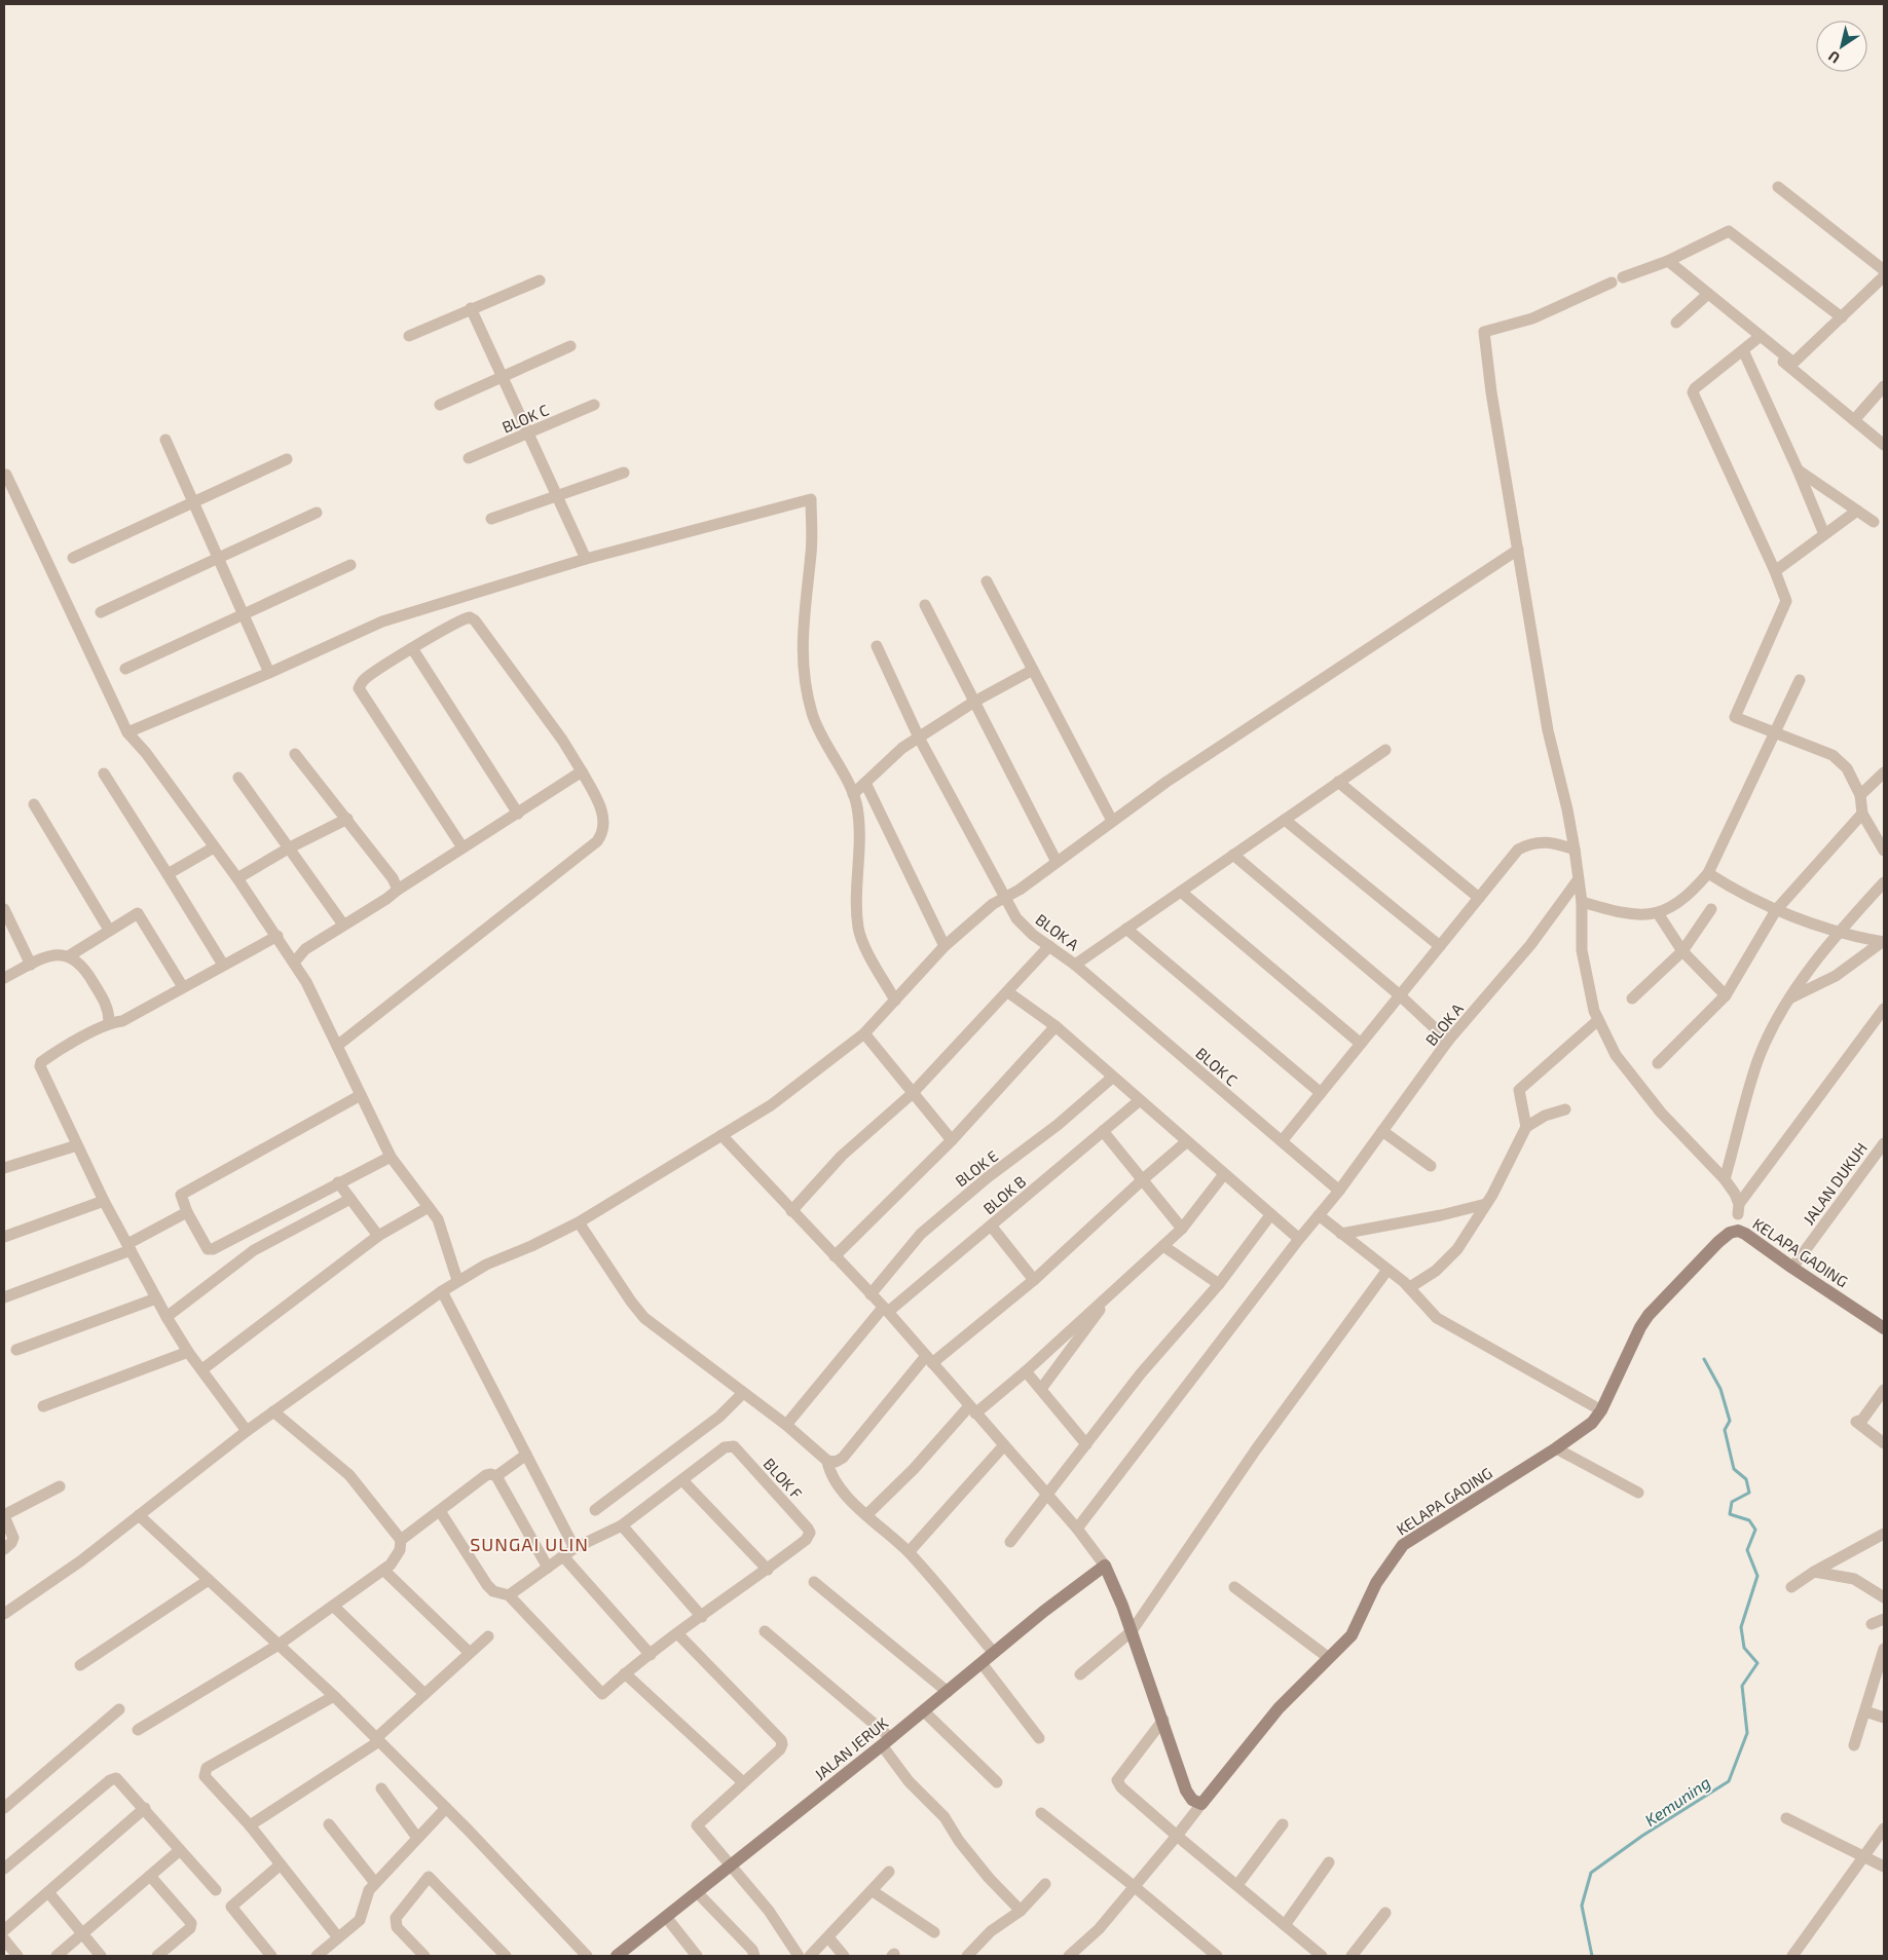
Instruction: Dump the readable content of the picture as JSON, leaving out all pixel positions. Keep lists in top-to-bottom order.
{
  "streets": {
    "street": [
      "BLOK C",
      "BLOK A",
      "BLOK E",
      "JALAN DUKUH",
      "BLOK B",
      "KELAPA GADING",
      "BLOK F",
      "JALAN JERUK"
    ]
  },
  "crossings": [
    ["BLOK C", "BLOK A"],
    ["JALAN DUKUH", "KELAPA GADING"]
  ],
  "districts": ["SUNGAI ULIN"],
  "water": ["Kemuning"],
  "north": "bottom left"
}
